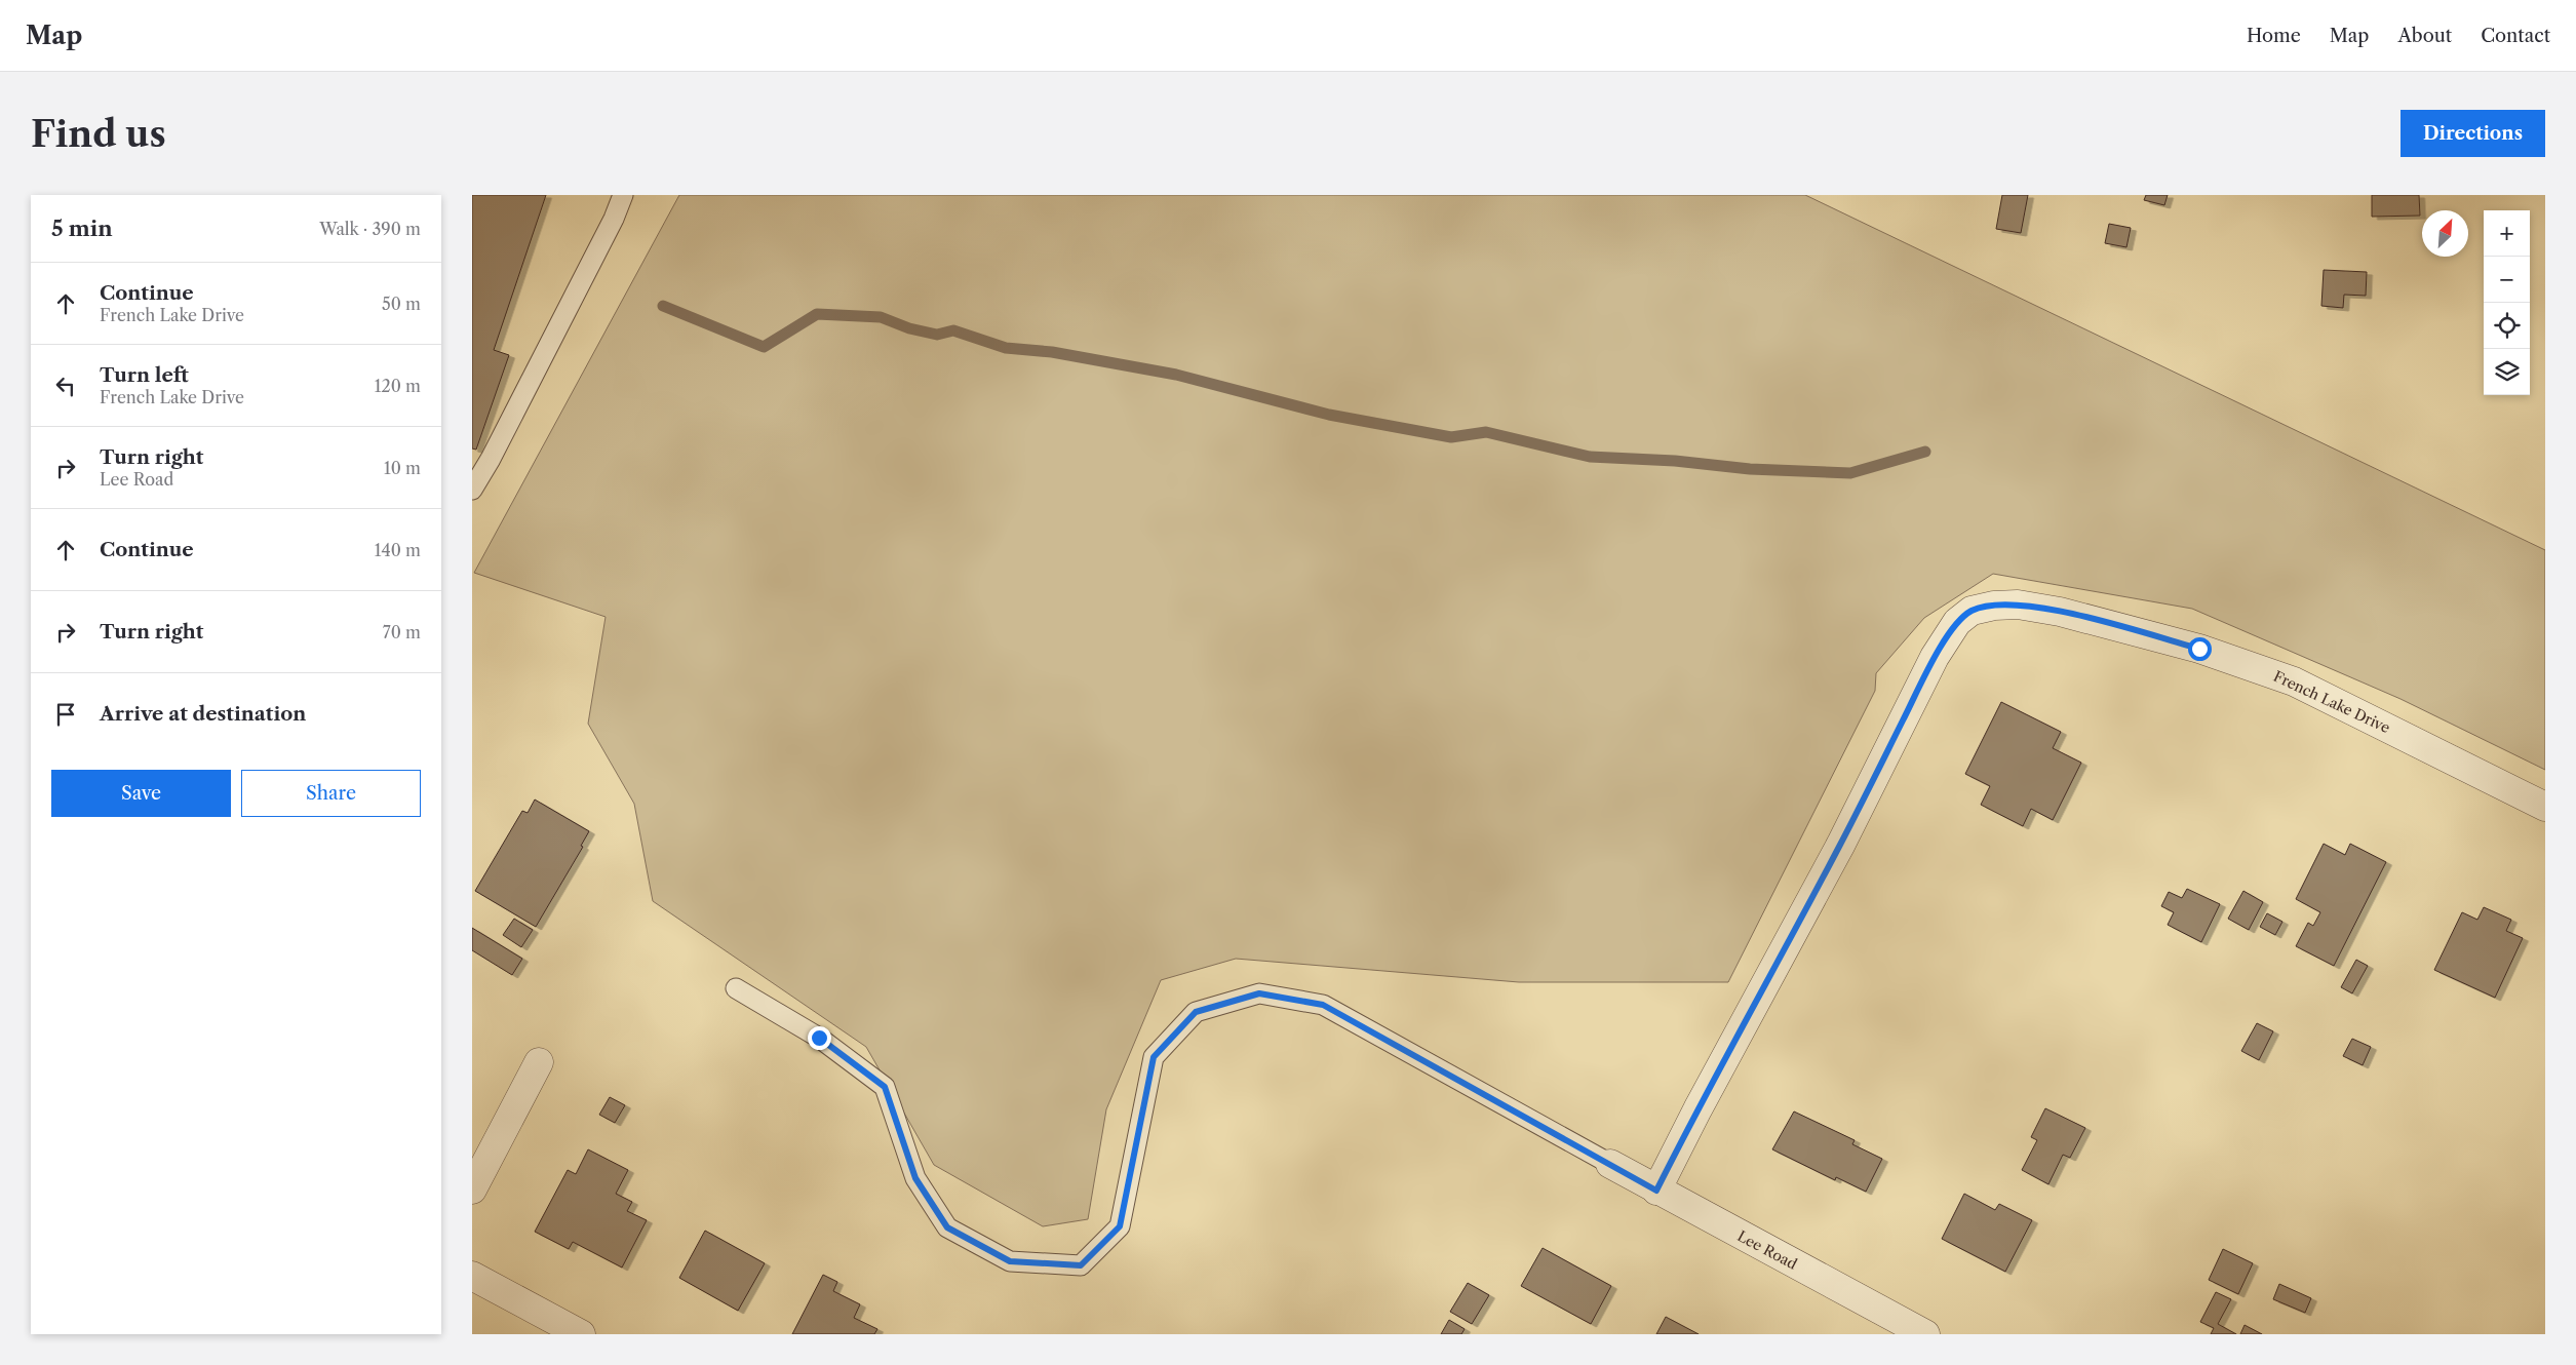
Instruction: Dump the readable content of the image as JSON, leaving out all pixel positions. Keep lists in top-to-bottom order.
{
  "streets": {
    "street": ["French Lake Drive", "Lee Road"]
  },
  "crossings": [
    ["French Lake Drive", "Lee Road"]
  ],
  "north": "top right",
  "page": {
    "header": "Map",
    "nav": [
      "Home",
      "Map",
      "About",
      "Contact"
    ],
    "buttons": [
      "Directions",
      ["Save", "Share"]
    ],
    "title": "Find us",
    "heading": ["5 min", "Walk · 390 m"],
    "map_buttons": ["+", "−"],
    "list": [
      ["Continue", "French Lake Drive", "50 m"],
      ["Turn left", "French Lake Drive", "120 m"],
      ["Turn right", "Lee Road", "10 m"],
      ["Continue", "140 m"],
      ["Turn right", "70 m"],
      "Arrive at destination"
    ]
  }
}
